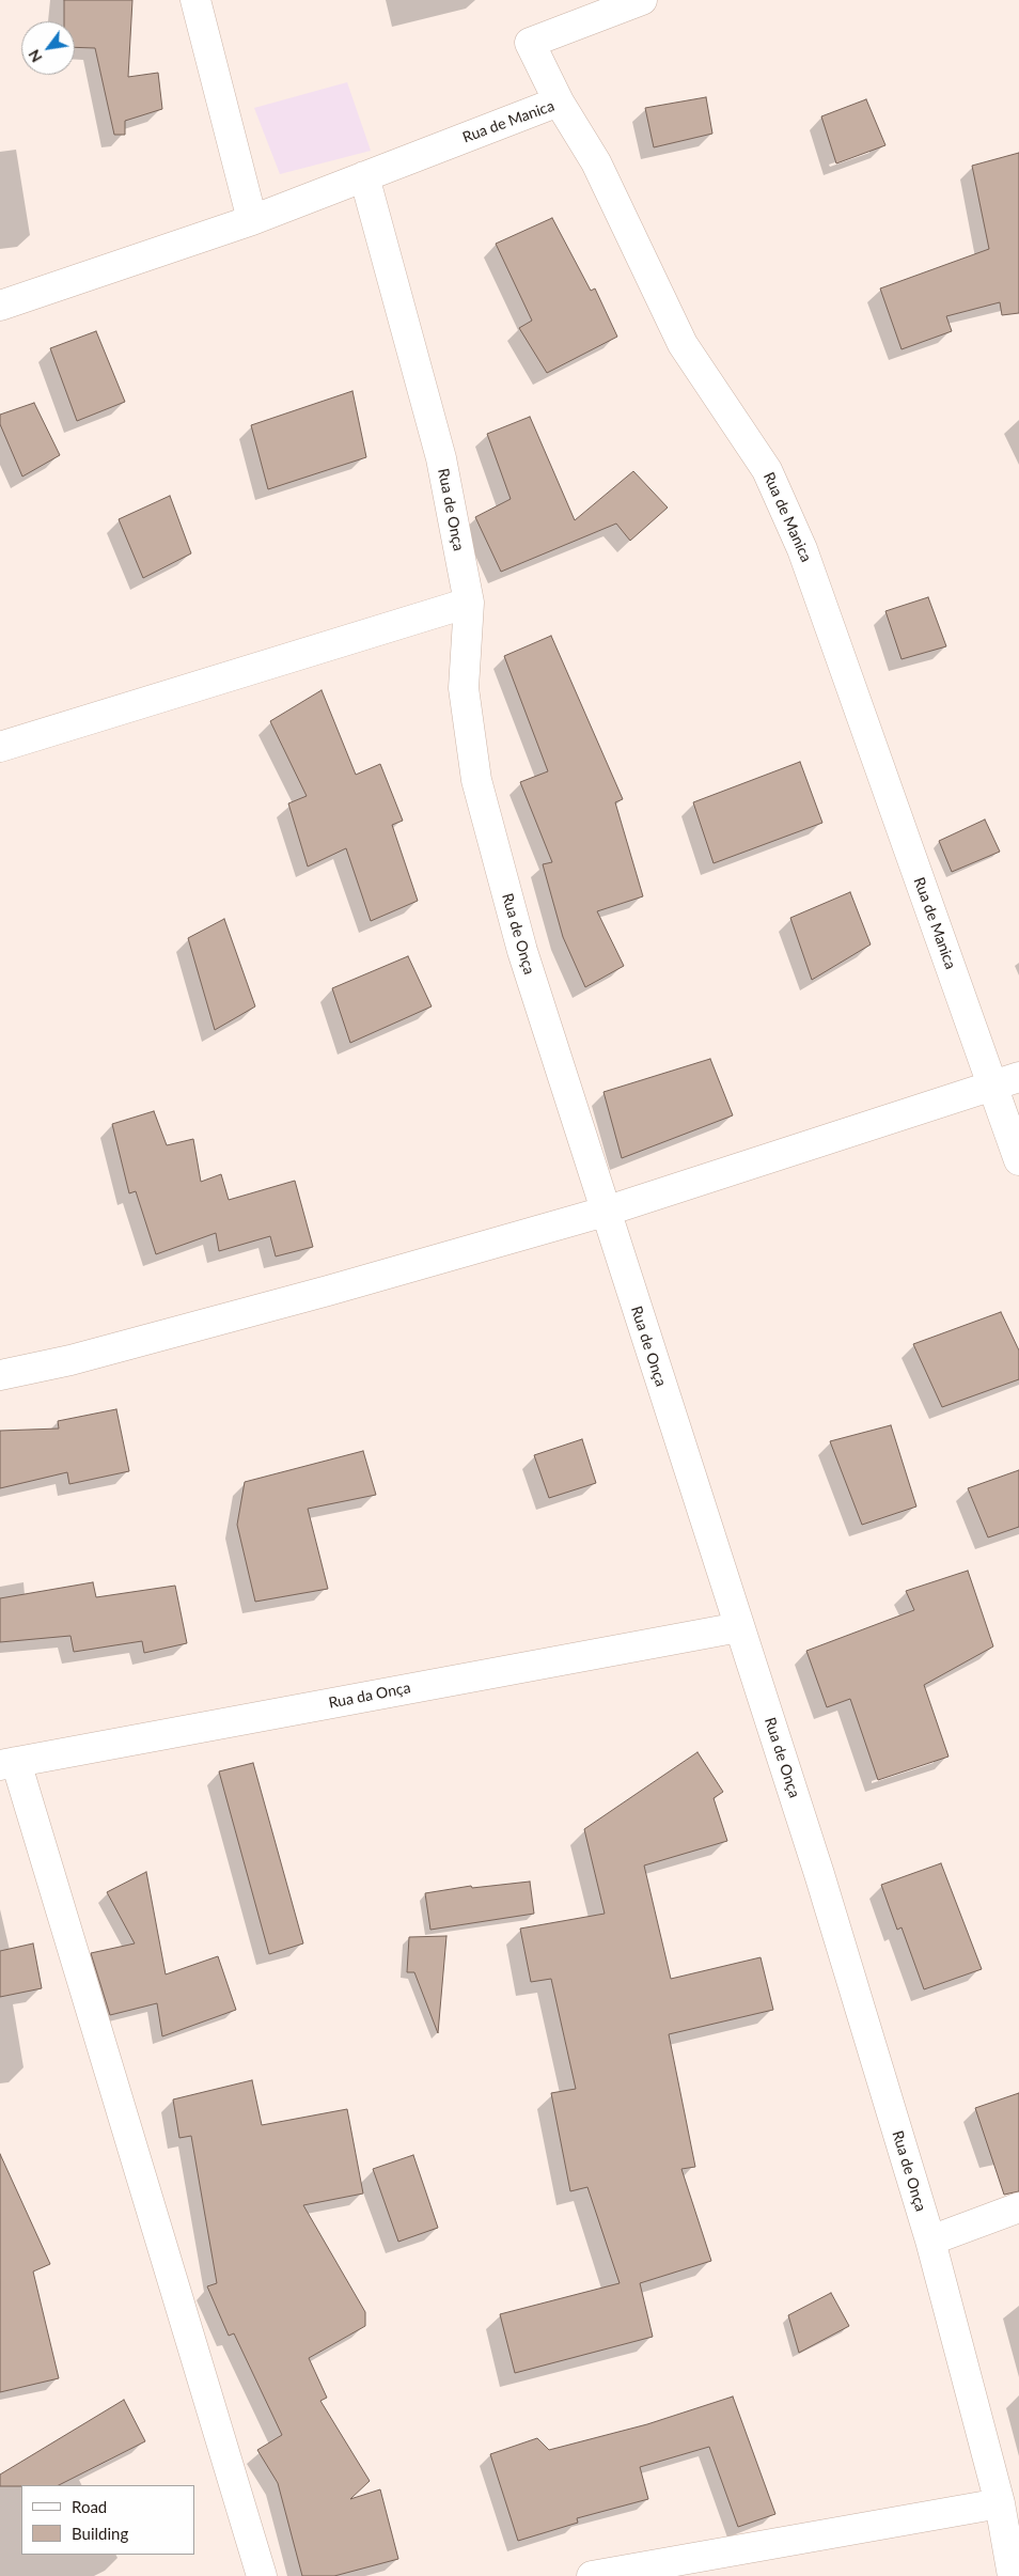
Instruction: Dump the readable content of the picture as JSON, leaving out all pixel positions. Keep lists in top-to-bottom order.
{
  "streets": {
    "street": ["Rua de Manica", "Rua de Onça", "Rua da Onça"]
  },
  "crossings": [
    ["Rua de Manica", "Rua de Onça"],
    ["Rua de Onça", "Rua da Onça"]
  ],
  "legend": ["Road", "Building"],
  "north": "bottom left"
}
